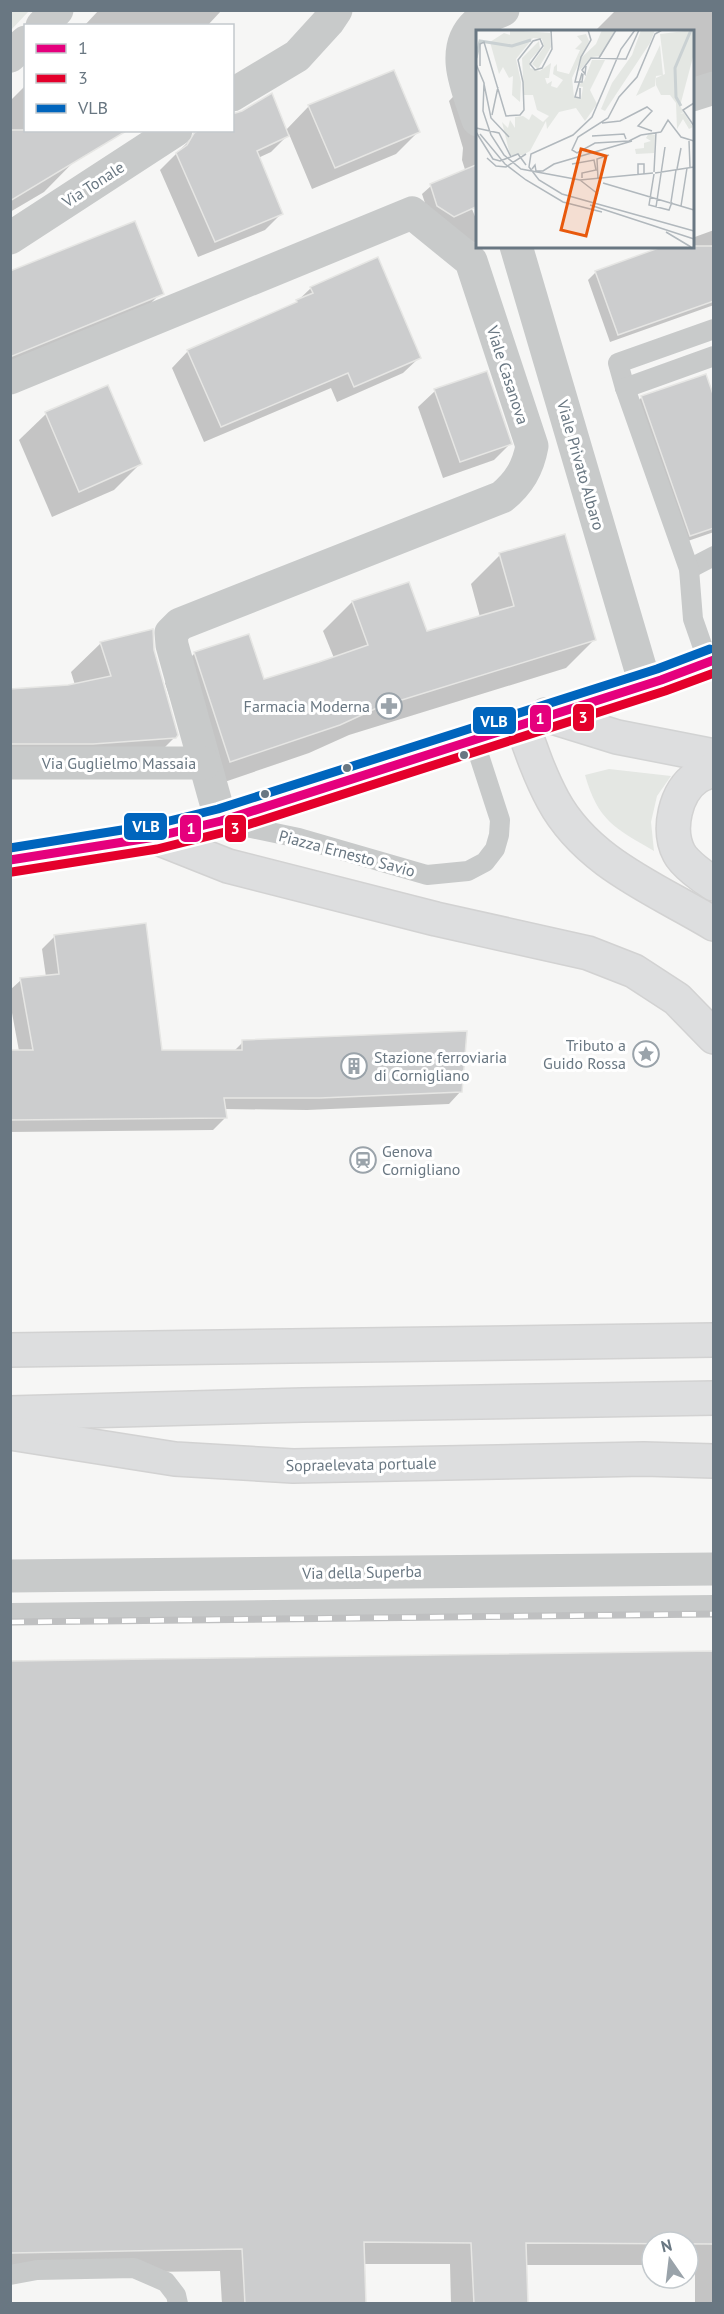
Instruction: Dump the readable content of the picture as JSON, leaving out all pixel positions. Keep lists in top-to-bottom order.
{
  "streets": {
    "main road": ["Sopraelevata portuale"],
    "street": [
      "Via Tonale",
      "Viale Casanova",
      "Viale Privato Albaro",
      "Via Guglielmo Massaia",
      "Via della Superba"
    ],
    "lane": ["Piazza Ernesto Savio"]
  },
  "crossings": [
    ["Viale Casanova", "Via Guglielmo Massaia"],
    ["Via Guglielmo Massaia", "Piazza Ernesto Savio"]
  ],
  "places": {
    "pharmacy": ["Farmacia Moderna"],
    "place": ["Tributo a Guido Rossa"],
    "building": ["Stazione ferroviaria di Cornigliano"],
    "station": ["Genova Cornigliano"]
  },
  "lines": ["transit line VLB", "transit line 1", "transit line 3"],
  "legend": ["1", "3", "VLB"],
  "north": "top"
}
